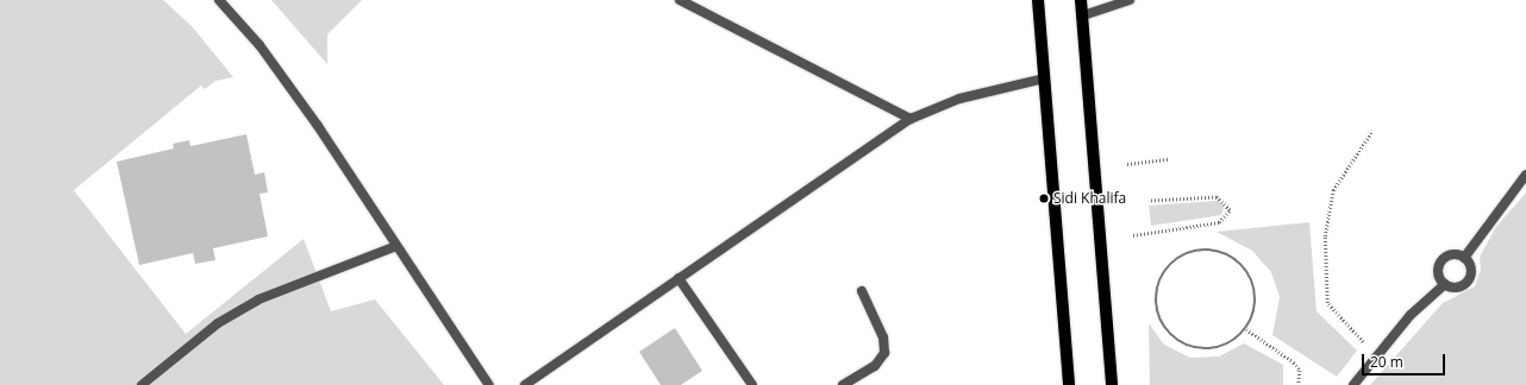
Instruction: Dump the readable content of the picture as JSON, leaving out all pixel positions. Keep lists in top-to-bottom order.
{
  "places": ["Sidi Khalifa"],
  "scale_bar": "20 m"
}
